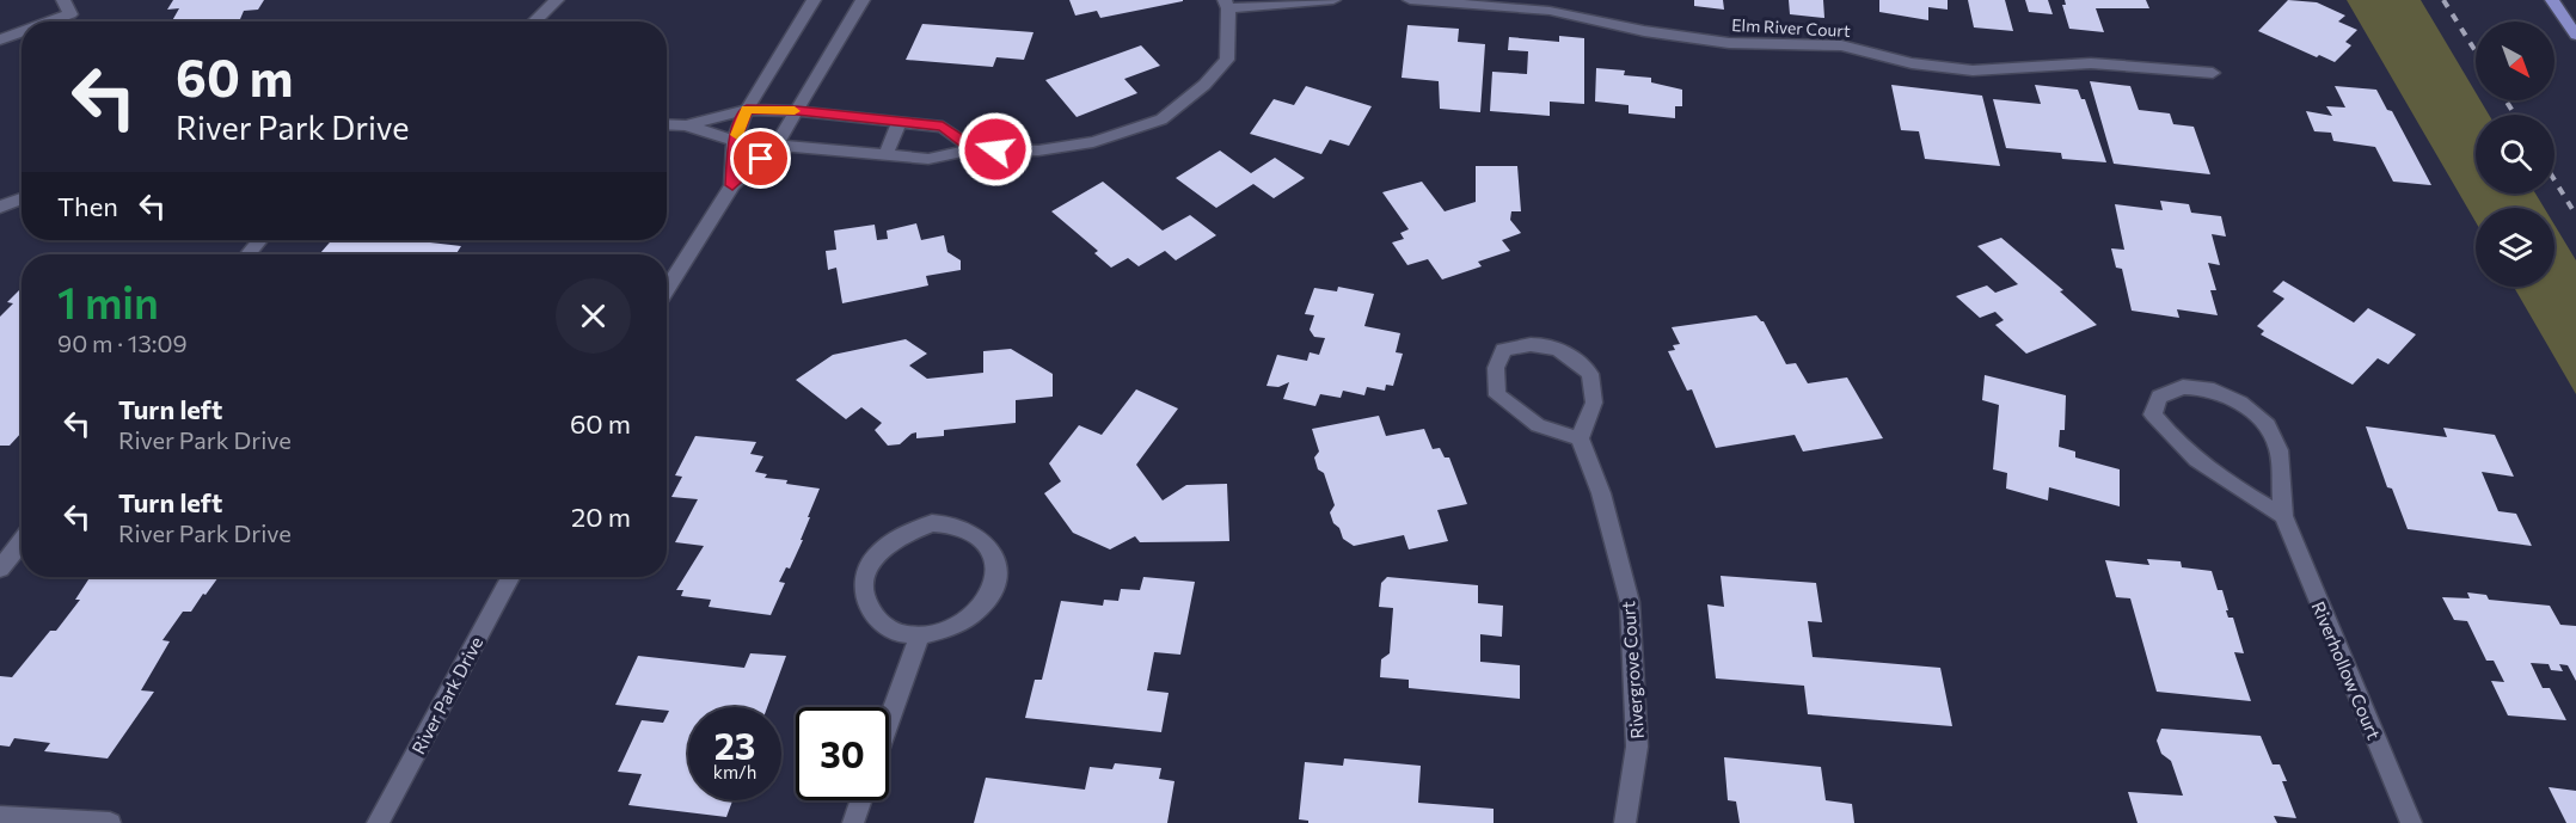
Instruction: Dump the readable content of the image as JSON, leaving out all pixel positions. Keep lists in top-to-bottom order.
{
  "streets": {
    "street": [
      "Elm River Court",
      "Rivergrove Court",
      "Riverhollow Court",
      "River Park Drive"
    ]
  },
  "north": "bottom right",
  "page": {
    "turn": ["60 m", "River Park Drive"],
    "then": "Then",
    "heading": ["1 min", "90 m · 13:09"],
    "list": [
      {
        "name": "Turn left",
        "note": "River Park Drive",
        "value": "60 m"
      },
      {
        "name": "Turn left",
        "note": "River Park Drive",
        "value": "20 m"
      }
    ],
    "speed": "23 km/h",
    "limit": "30"
  }
}
